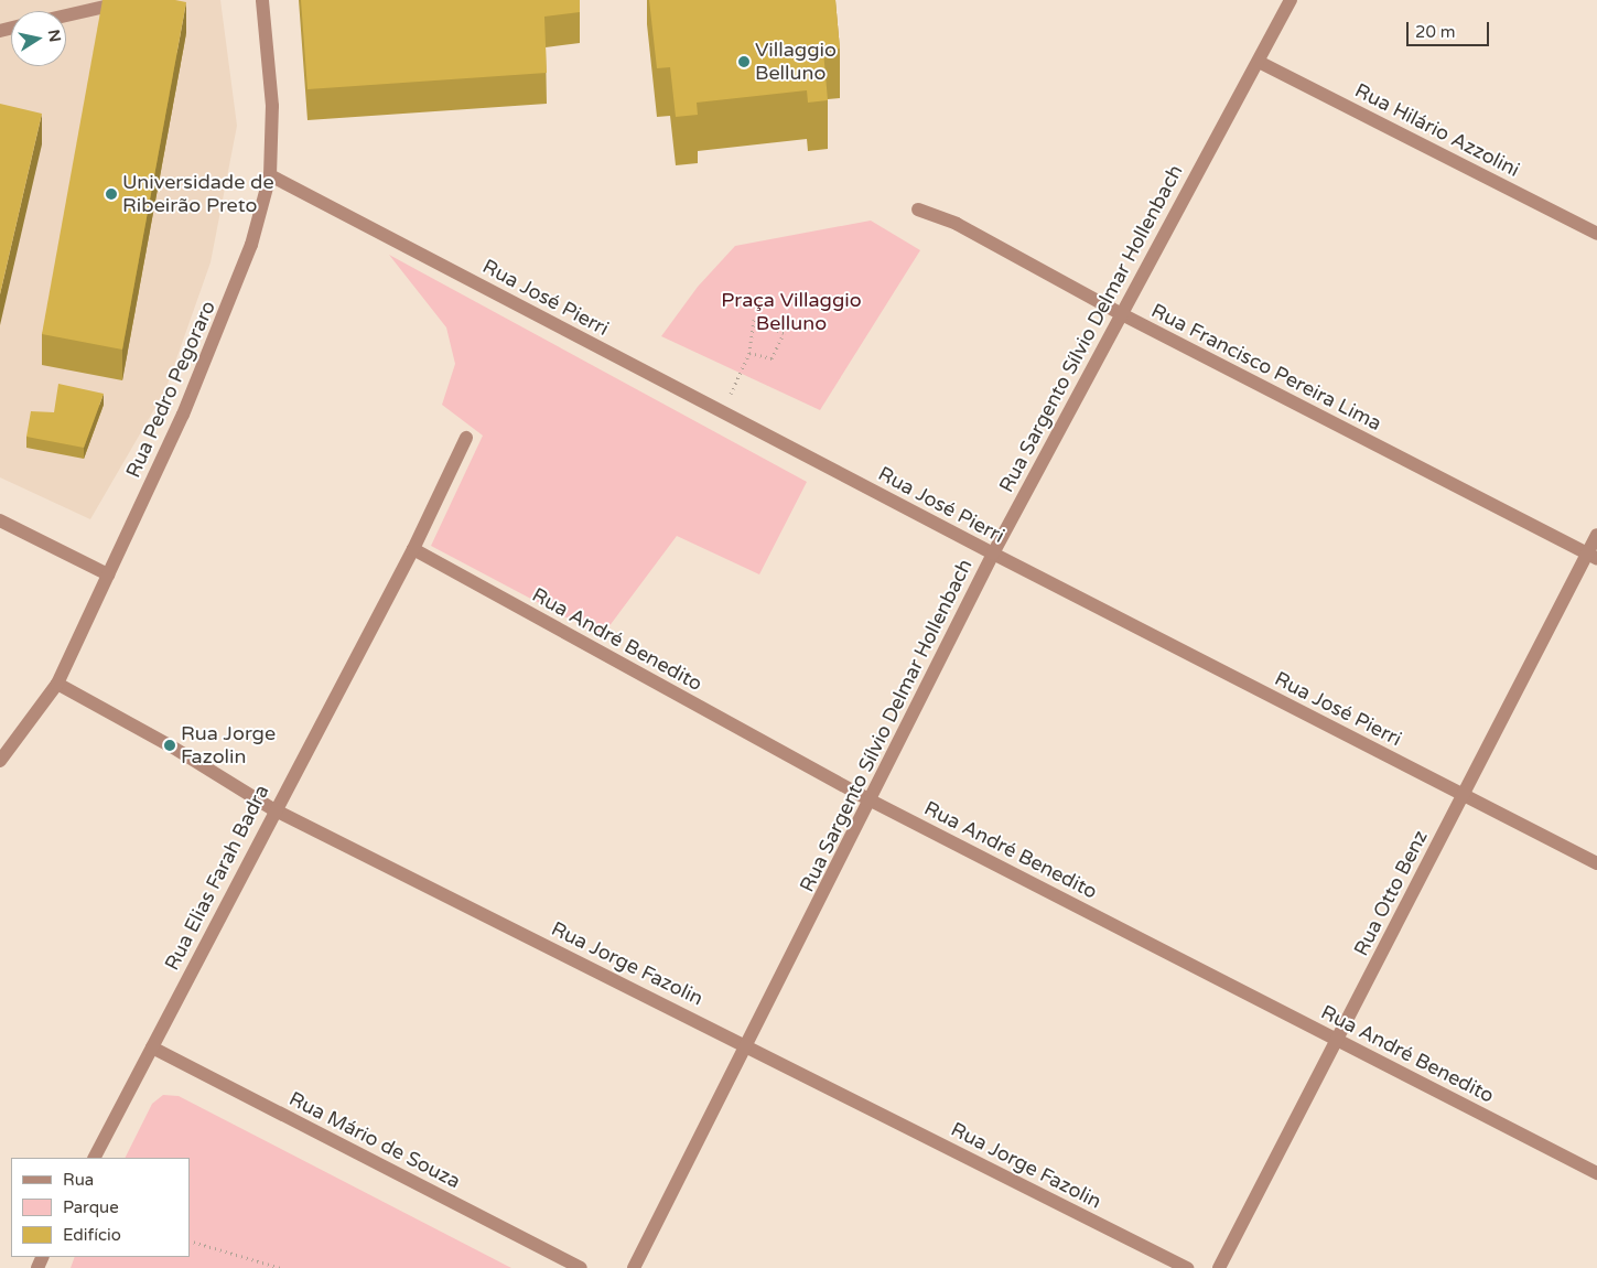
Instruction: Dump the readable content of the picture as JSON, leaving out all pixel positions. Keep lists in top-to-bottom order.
{
  "streets": {
    "street": [
      "Rua Hilário Azzolini",
      "Rua José Pierri",
      "Rua Sargento Sílvio Delmar Hollenbach",
      "Rua Francisco Pereira Lima",
      "Rua Pedro Pegoraro",
      "Rua André Benedito",
      "Rua Elias Farah Badra",
      "Rua Otto Benz",
      "Rua Jorge Fazolin",
      "Rua Mário de Souza"
    ]
  },
  "crossings": [
    ["Rua Hilário Azzolini", "Rua Sargento Sílvio Delmar Hollenbach"],
    ["Rua José Pierri", "Rua Sargento Sílvio Delmar Hollenbach"],
    ["Rua José Pierri", "Rua Pedro Pegoraro"],
    ["Rua José Pierri", "Rua Otto Benz"],
    ["Rua Sargento Sílvio Delmar Hollenbach", "Rua Francisco Pereira Lima"],
    ["Rua Sargento Sílvio Delmar Hollenbach", "Rua André Benedito"],
    ["Rua Sargento Sílvio Delmar Hollenbach", "Rua Jorge Fazolin"],
    ["Rua Francisco Pereira Lima", "Rua Otto Benz"],
    ["Rua Pedro Pegoraro", "Rua Jorge Fazolin"],
    ["Rua André Benedito", "Rua Elias Farah Badra"],
    ["Rua André Benedito", "Rua Otto Benz"],
    ["Rua Elias Farah Badra", "Rua Jorge Fazolin"],
    ["Rua Elias Farah Badra", "Rua Mário de Souza"]
  ],
  "parks": ["Praça Villaggio Belluno"],
  "places": ["Villaggio Belluno", "Universidade de Ribeirão Preto", "Rua Jorge Fazolin"],
  "legend": ["Rua", "Parque", "Edifício"],
  "scale_bar": "20 m",
  "north": "right"
}
